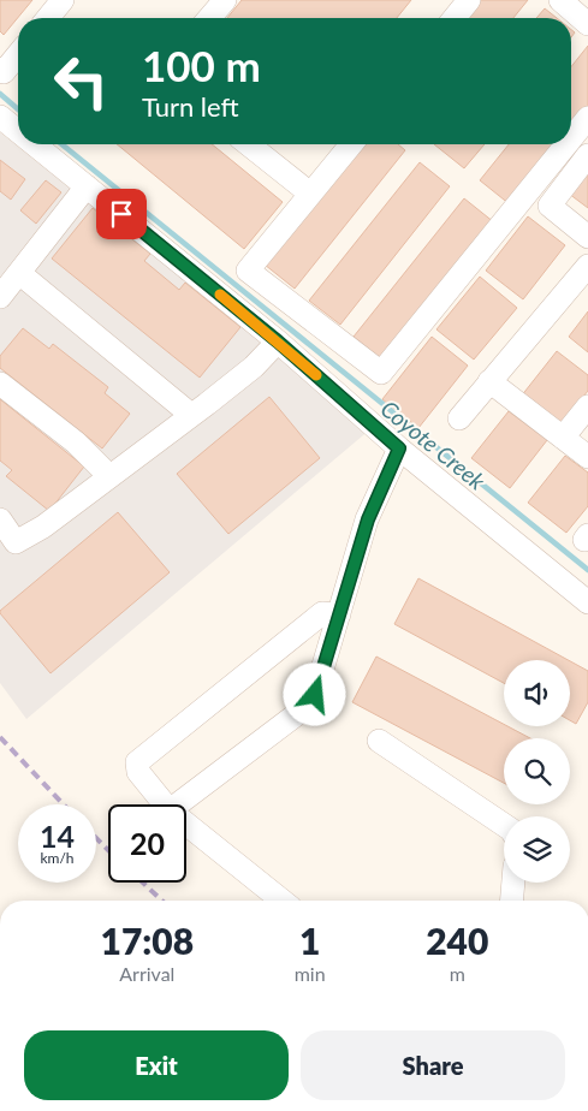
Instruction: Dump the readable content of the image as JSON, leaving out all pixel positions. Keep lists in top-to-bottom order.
{
  "water": ["Coyote Creek"],
  "page": {
    "turn": ["100 m", "Turn left"],
    "speed": "14 km/h",
    "limit": "20",
    "eta": [
      "17:08",
      "Arrival",
      "1",
      "min",
      "240",
      "m"
    ],
    "buttons": ["Exit", "Share"]
  }
}
